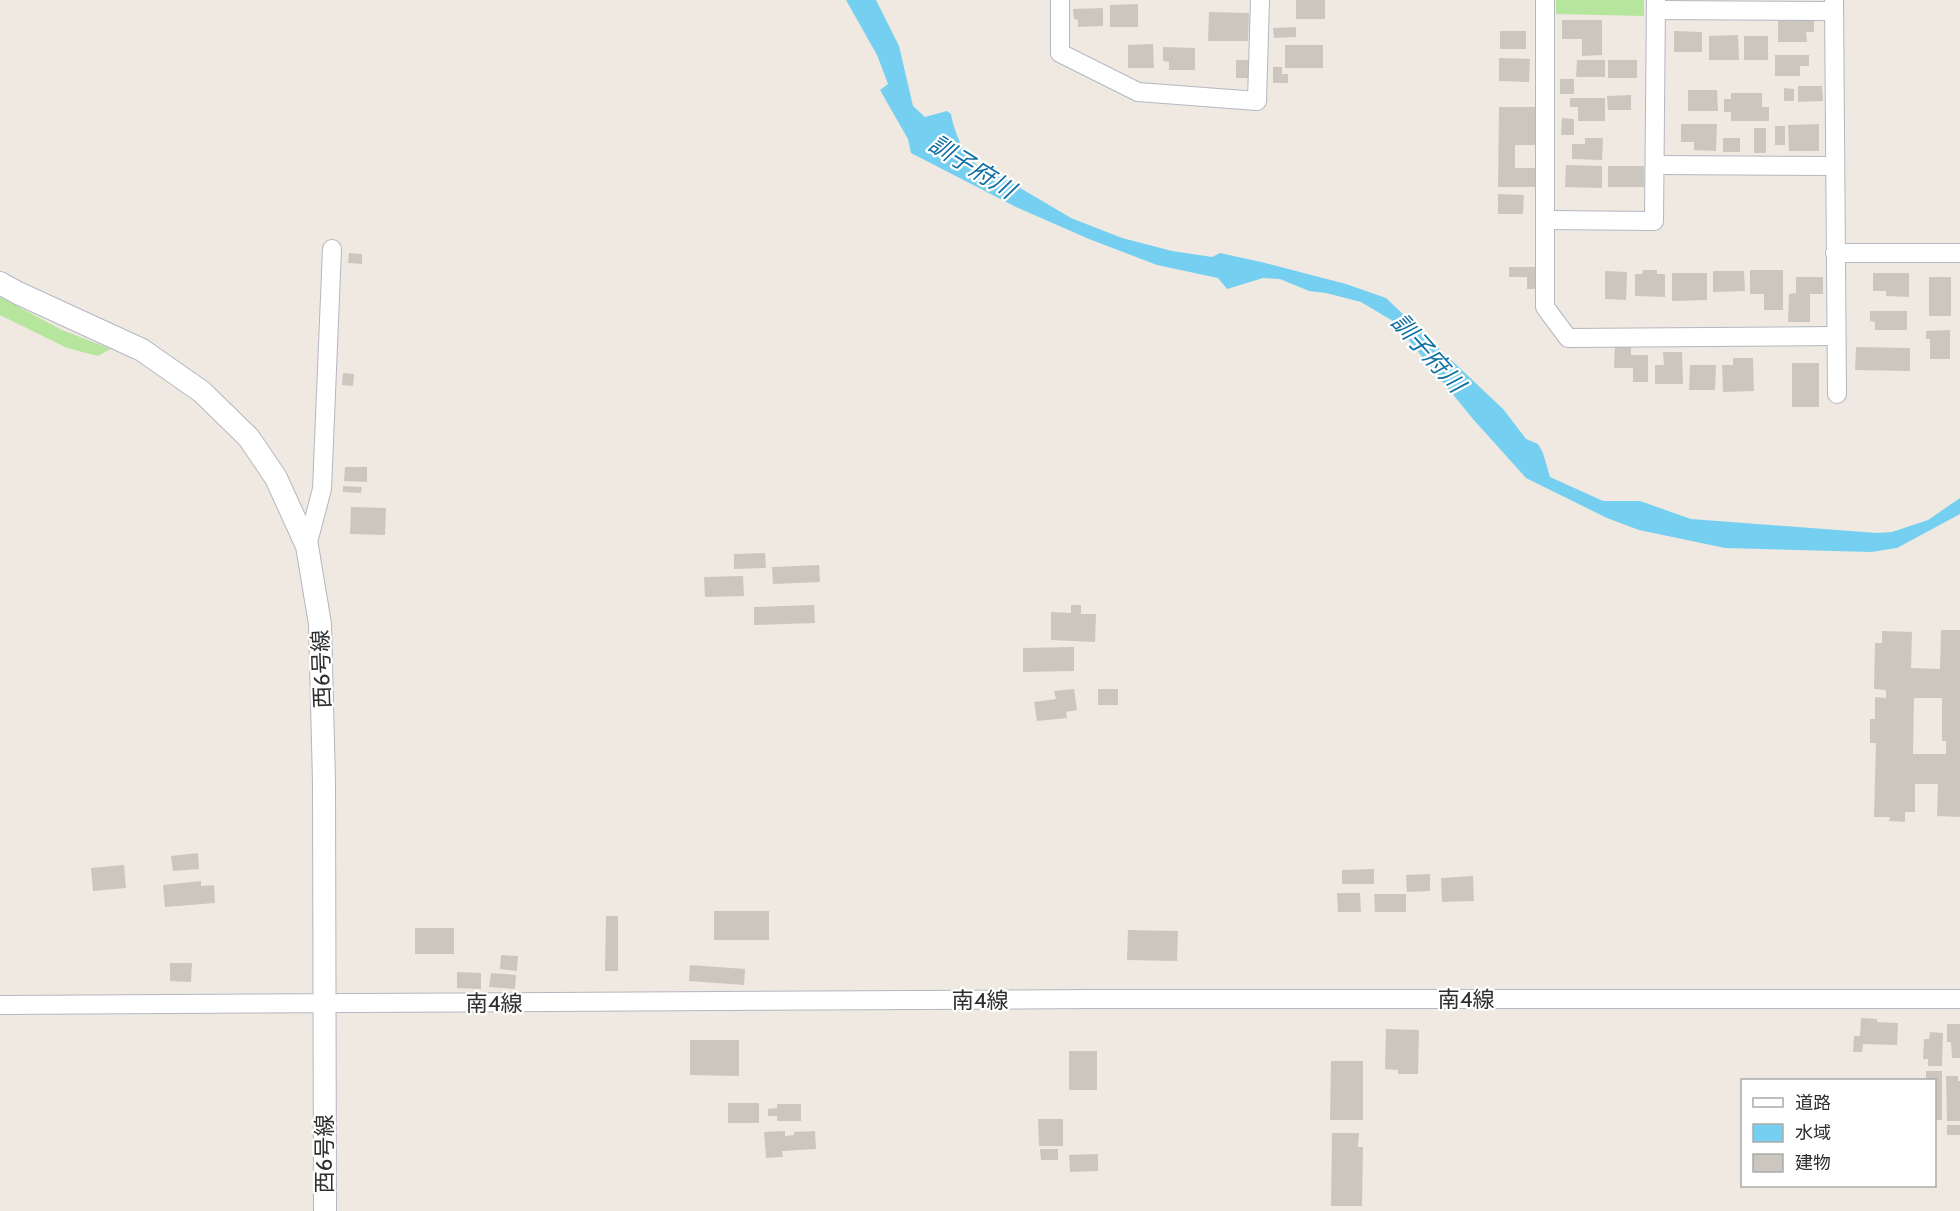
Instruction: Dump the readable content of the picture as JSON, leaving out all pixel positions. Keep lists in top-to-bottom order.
{
  "streets": {
    "street": ["西6号線", "南4線"]
  },
  "crossings": [
    ["西6号線", "南4線"]
  ],
  "water": ["訓子府川"],
  "legend": ["道路", "水域", "建物"]
}
